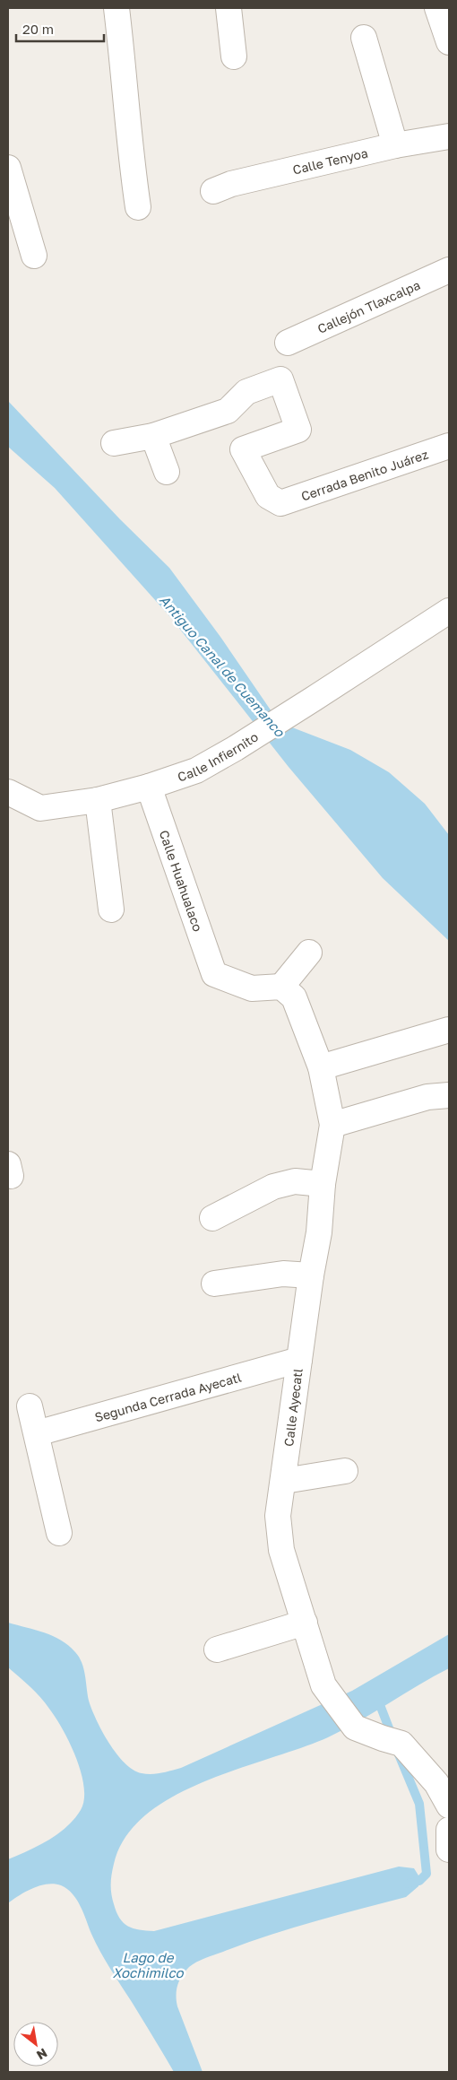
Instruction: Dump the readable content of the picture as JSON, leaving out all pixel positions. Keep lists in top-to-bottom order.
{
  "streets": {
    "street": [
      "Calle Tenyoa",
      "Callejón Tlaxcalpa",
      "Cerrada Benito Juárez",
      "Calle Infiernito",
      "Calle Huahualaco",
      "Segunda Cerrada Ayecatl",
      "Calle Ayecatl"
    ]
  },
  "crossings": [
    ["Calle Infiernito", "Calle Huahualaco"],
    ["Calle Huahualaco", "Calle Ayecatl"],
    ["Segunda Cerrada Ayecatl", "Calle Ayecatl"]
  ],
  "water": ["Antiguo Canal de Cuemanco", "Lago de Xochimilco"],
  "scale_bar": "20 m",
  "north": "bottom right"
}
